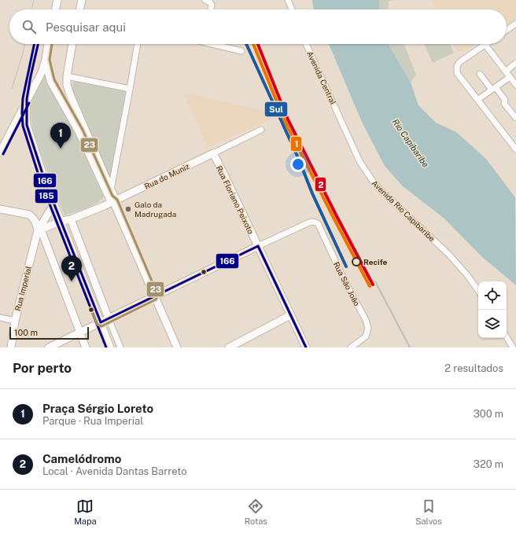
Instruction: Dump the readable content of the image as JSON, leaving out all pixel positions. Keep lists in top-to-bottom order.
{
  "streets": {
    "main road": ["Rua do Muniz", "Rua Floriano Peixoto", "Rua Imperial"],
    "street": ["Avenida Central", "Avenida Rio Capibaribe", "Rua São João"]
  },
  "crossings": [
    ["Avenida Central", "Avenida Rio Capibaribe"],
    ["Rua do Muniz", "Rua Floriano Peixoto"],
    ["Rua Floriano Peixoto", "Rua São João"]
  ],
  "water": ["Rio Capibaribe"],
  "places": ["Galo da Madrugada", "Recife"],
  "lines": [
    "metro line 2",
    "transit line 1",
    "transit line Sul",
    "transit line 166",
    "transit line 185",
    "transit line 23"
  ],
  "scale_bar": "100 m",
  "page": {
    "search": "Pesquisar aqui",
    "pins": ["1", "2"],
    "scale": "100 m",
    "heading": ["Por perto", "2 resultados"],
    "list": [
      {
        "mark": "1",
        "name": "Praça Sérgio Loreto",
        "note": "Parque · Rua Imperial",
        "value": "300 m"
      },
      {
        "mark": "2",
        "name": "Camelódromo",
        "note": "Local · Avenida Dantas Barreto",
        "value": "320 m"
      }
    ],
    "nav": ["Mapa", "Rotas", "Salvos"]
  }
}
